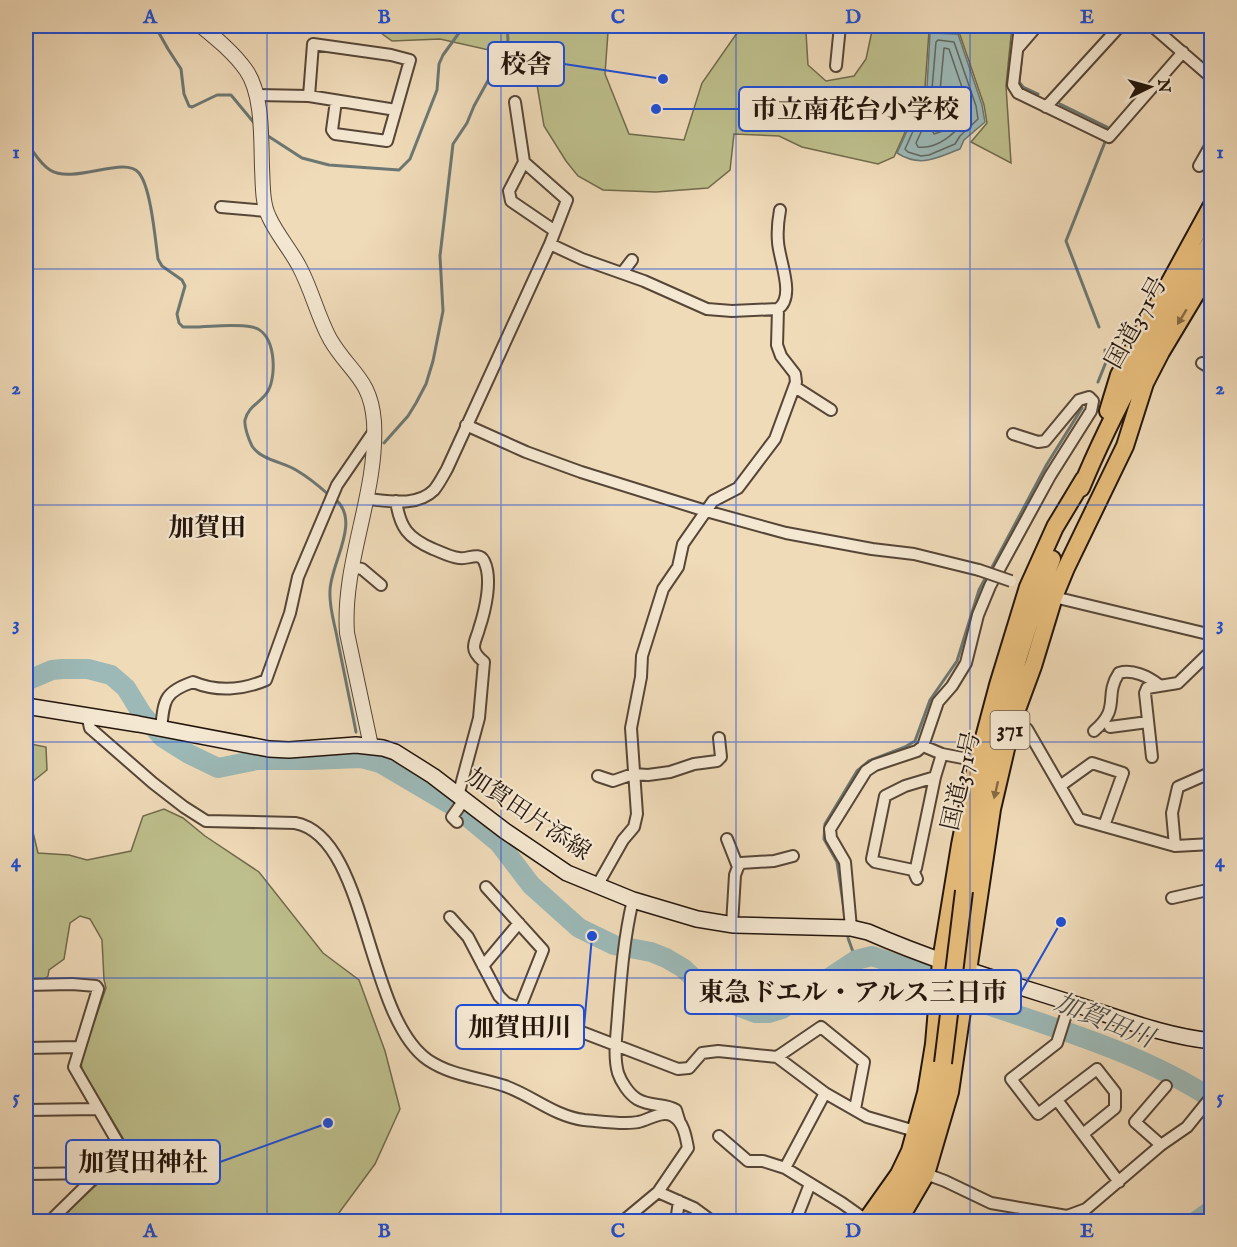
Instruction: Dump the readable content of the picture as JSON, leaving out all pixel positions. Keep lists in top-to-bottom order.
{
  "streets": {
    "highway": ["国道371号", "371"],
    "main road": ["加賀田片添線"]
  },
  "crossings": [
    ["国道371号", "371"],
    ["371", "加賀田片添線"]
  ],
  "districts": ["加賀田"],
  "water": ["加賀田川"],
  "places": [
    "校舎",
    "市立南花台小学校",
    "東急ドエル・アルス三日市",
    "加賀田川",
    "加賀田神社"
  ],
  "north": "right",
  "grid": {
    "columns": [
      "A",
      "B",
      "C",
      "D",
      "E"
    ],
    "rows": [
      "1",
      "2",
      "3",
      "4",
      "5"
    ]
  }
}
